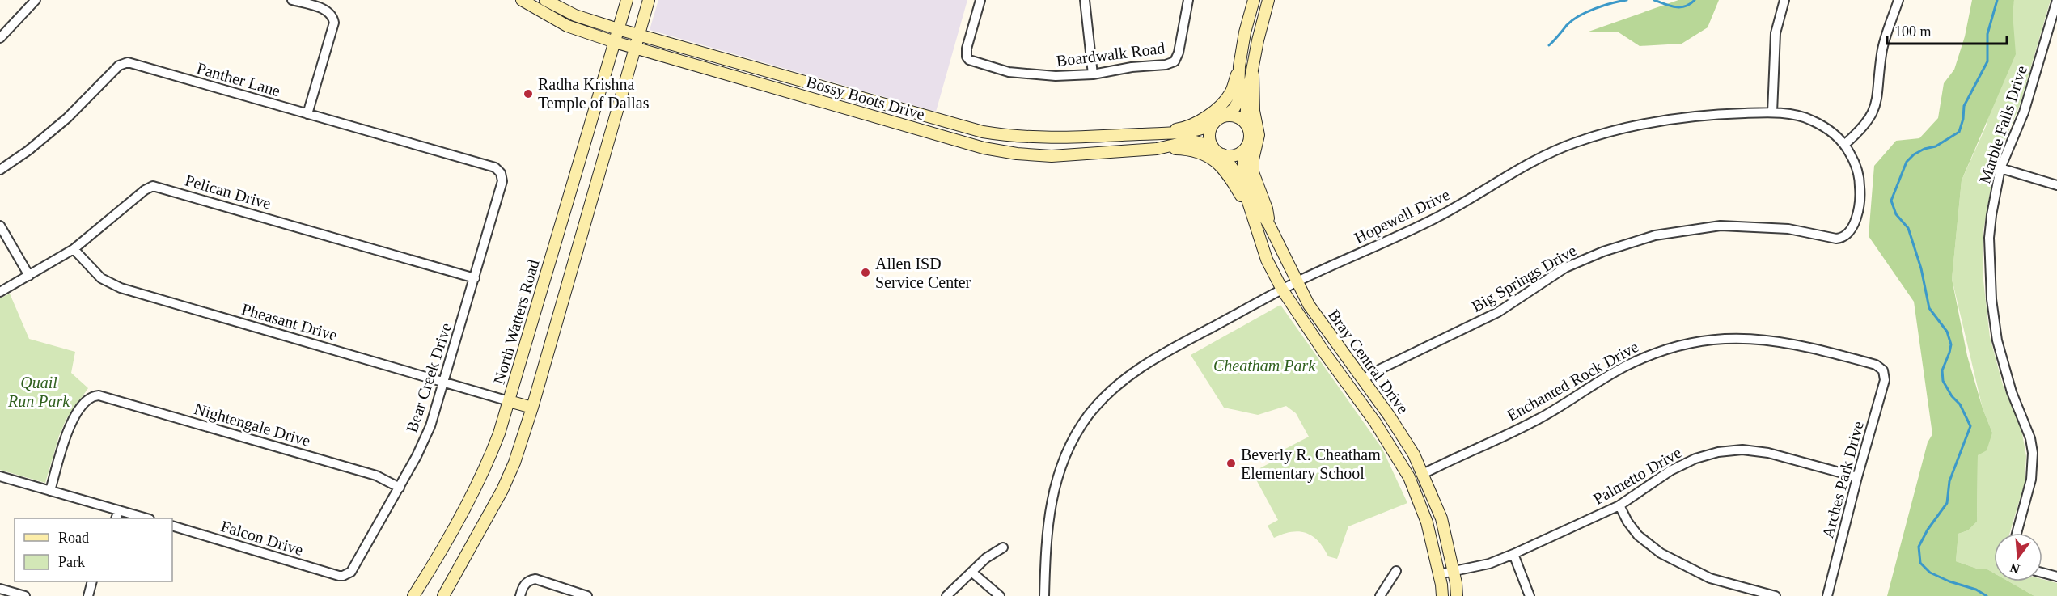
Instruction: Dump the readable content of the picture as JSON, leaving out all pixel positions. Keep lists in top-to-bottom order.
{
  "streets": {
    "street": [
      "Boardwalk Road",
      "Panther Lane",
      "Bossy Boots Drive",
      "Marble Falls Drive",
      "Pelican Drive",
      "Hopewell Drive",
      "Big Springs Drive",
      "Pheasant Drive",
      "North Watters Road",
      "Bray Central Drive",
      "Bear Creek Drive",
      "Enchanted Rock Drive",
      "Nightengale Drive",
      "Palmetto Drive",
      "Arches Park Drive",
      "Falcon Drive"
    ]
  },
  "crossings": [
    ["Panther Lane", "Bear Creek Drive"],
    ["Bossy Boots Drive", "North Watters Road"],
    ["Bossy Boots Drive", "Bray Central Drive"],
    ["Pelican Drive", "Pheasant Drive"],
    ["Pelican Drive", "Bear Creek Drive"],
    ["Hopewell Drive", "Big Springs Drive"],
    ["Hopewell Drive", "Bray Central Drive"],
    ["Big Springs Drive", "Bray Central Drive"],
    ["Pheasant Drive", "North Watters Road"],
    ["Pheasant Drive", "Bear Creek Drive"],
    ["Bray Central Drive", "Enchanted Rock Drive"],
    ["Bray Central Drive", "Palmetto Drive"],
    ["Bear Creek Drive", "Nightengale Drive"],
    ["Bear Creek Drive", "Falcon Drive"],
    ["Enchanted Rock Drive", "Arches Park Drive"],
    ["Palmetto Drive", "Arches Park Drive"]
  ],
  "parks": ["Cheatham Park", "Quail Run Park"],
  "places": ["Radha Krishna Temple of Dallas", "Allen ISD Service Center", "Beverly R. Cheatham Elementary School"],
  "legend": ["Road", "Park"],
  "scale_bar": "100 m",
  "north": "bottom"
}
